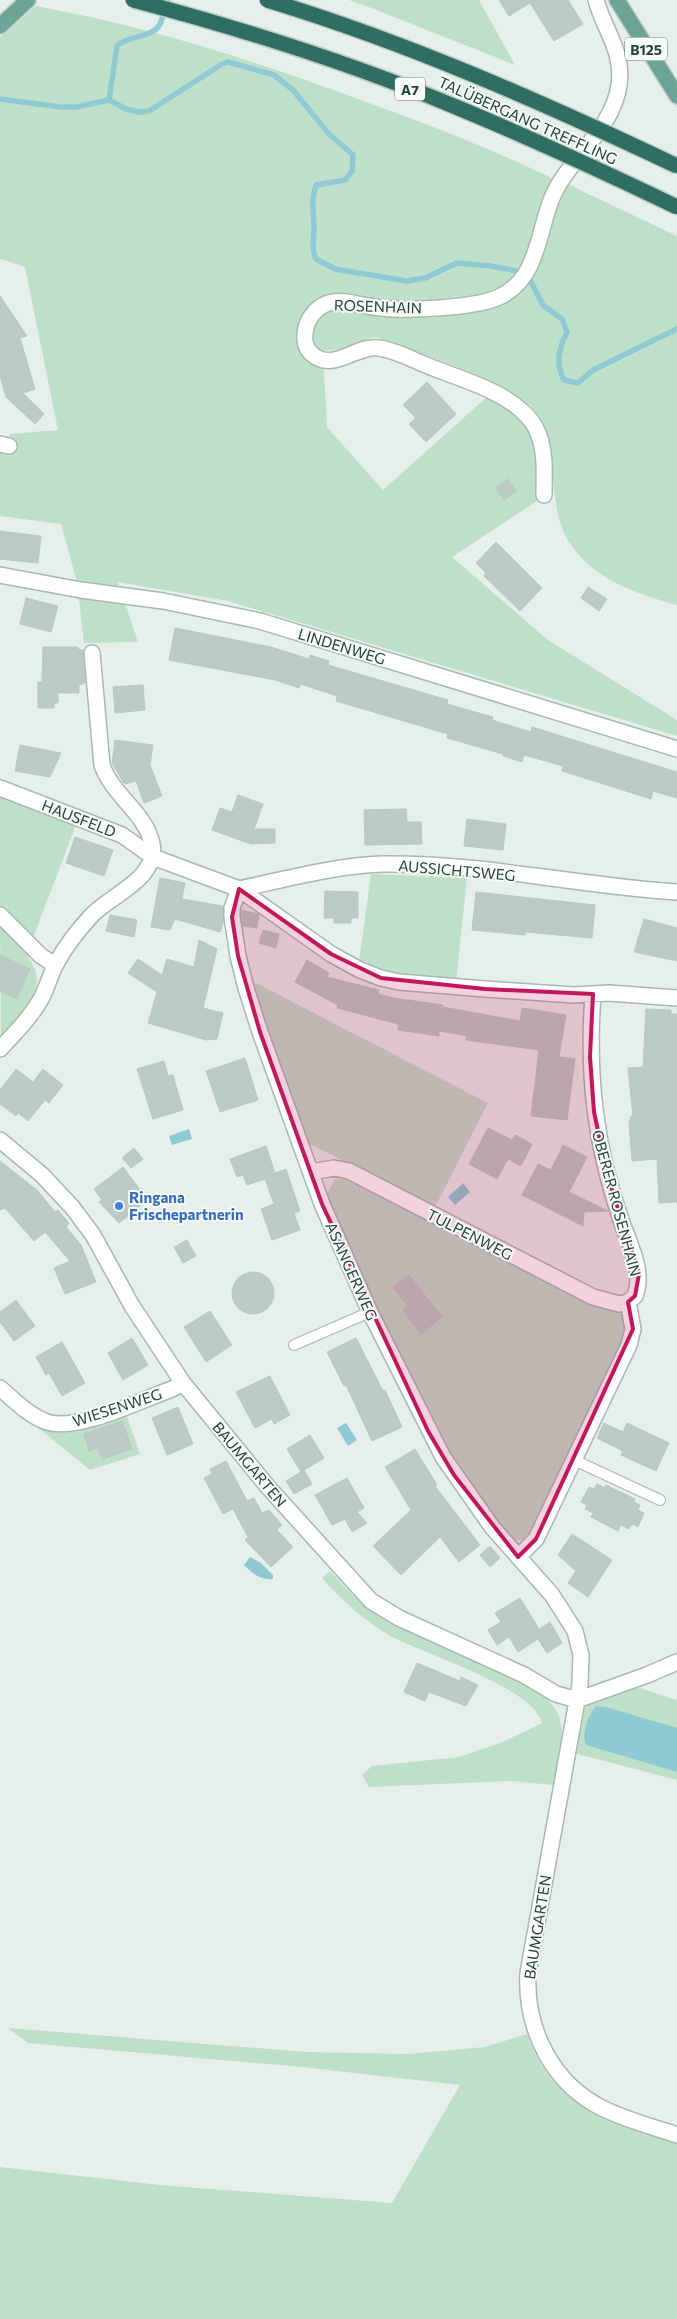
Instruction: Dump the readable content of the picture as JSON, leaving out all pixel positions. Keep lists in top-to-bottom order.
{
  "streets": {
    "highway": ["A7", "TALÜBERGANG TREFFLING"],
    "main road": ["B125"],
    "street": [
      "ROSENHAIN",
      "LINDENWEG",
      "HAUSFELD",
      "AUSSICHTSWEG",
      "OBERER ROSENHAIN",
      "TULPENWEG",
      "ASANGERWEG",
      "WIESENWEG",
      "BAUMGARTEN"
    ]
  },
  "crossings": [
    ["AUSSICHTSWEG", "ASANGERWEG"],
    ["OBERER ROSENHAIN", "TULPENWEG"],
    ["TULPENWEG", "ASANGERWEG"],
    ["ASANGERWEG", "BAUMGARTEN"],
    ["WIESENWEG", "BAUMGARTEN"]
  ],
  "places": ["Ringana Frischepartnerin"]
}
